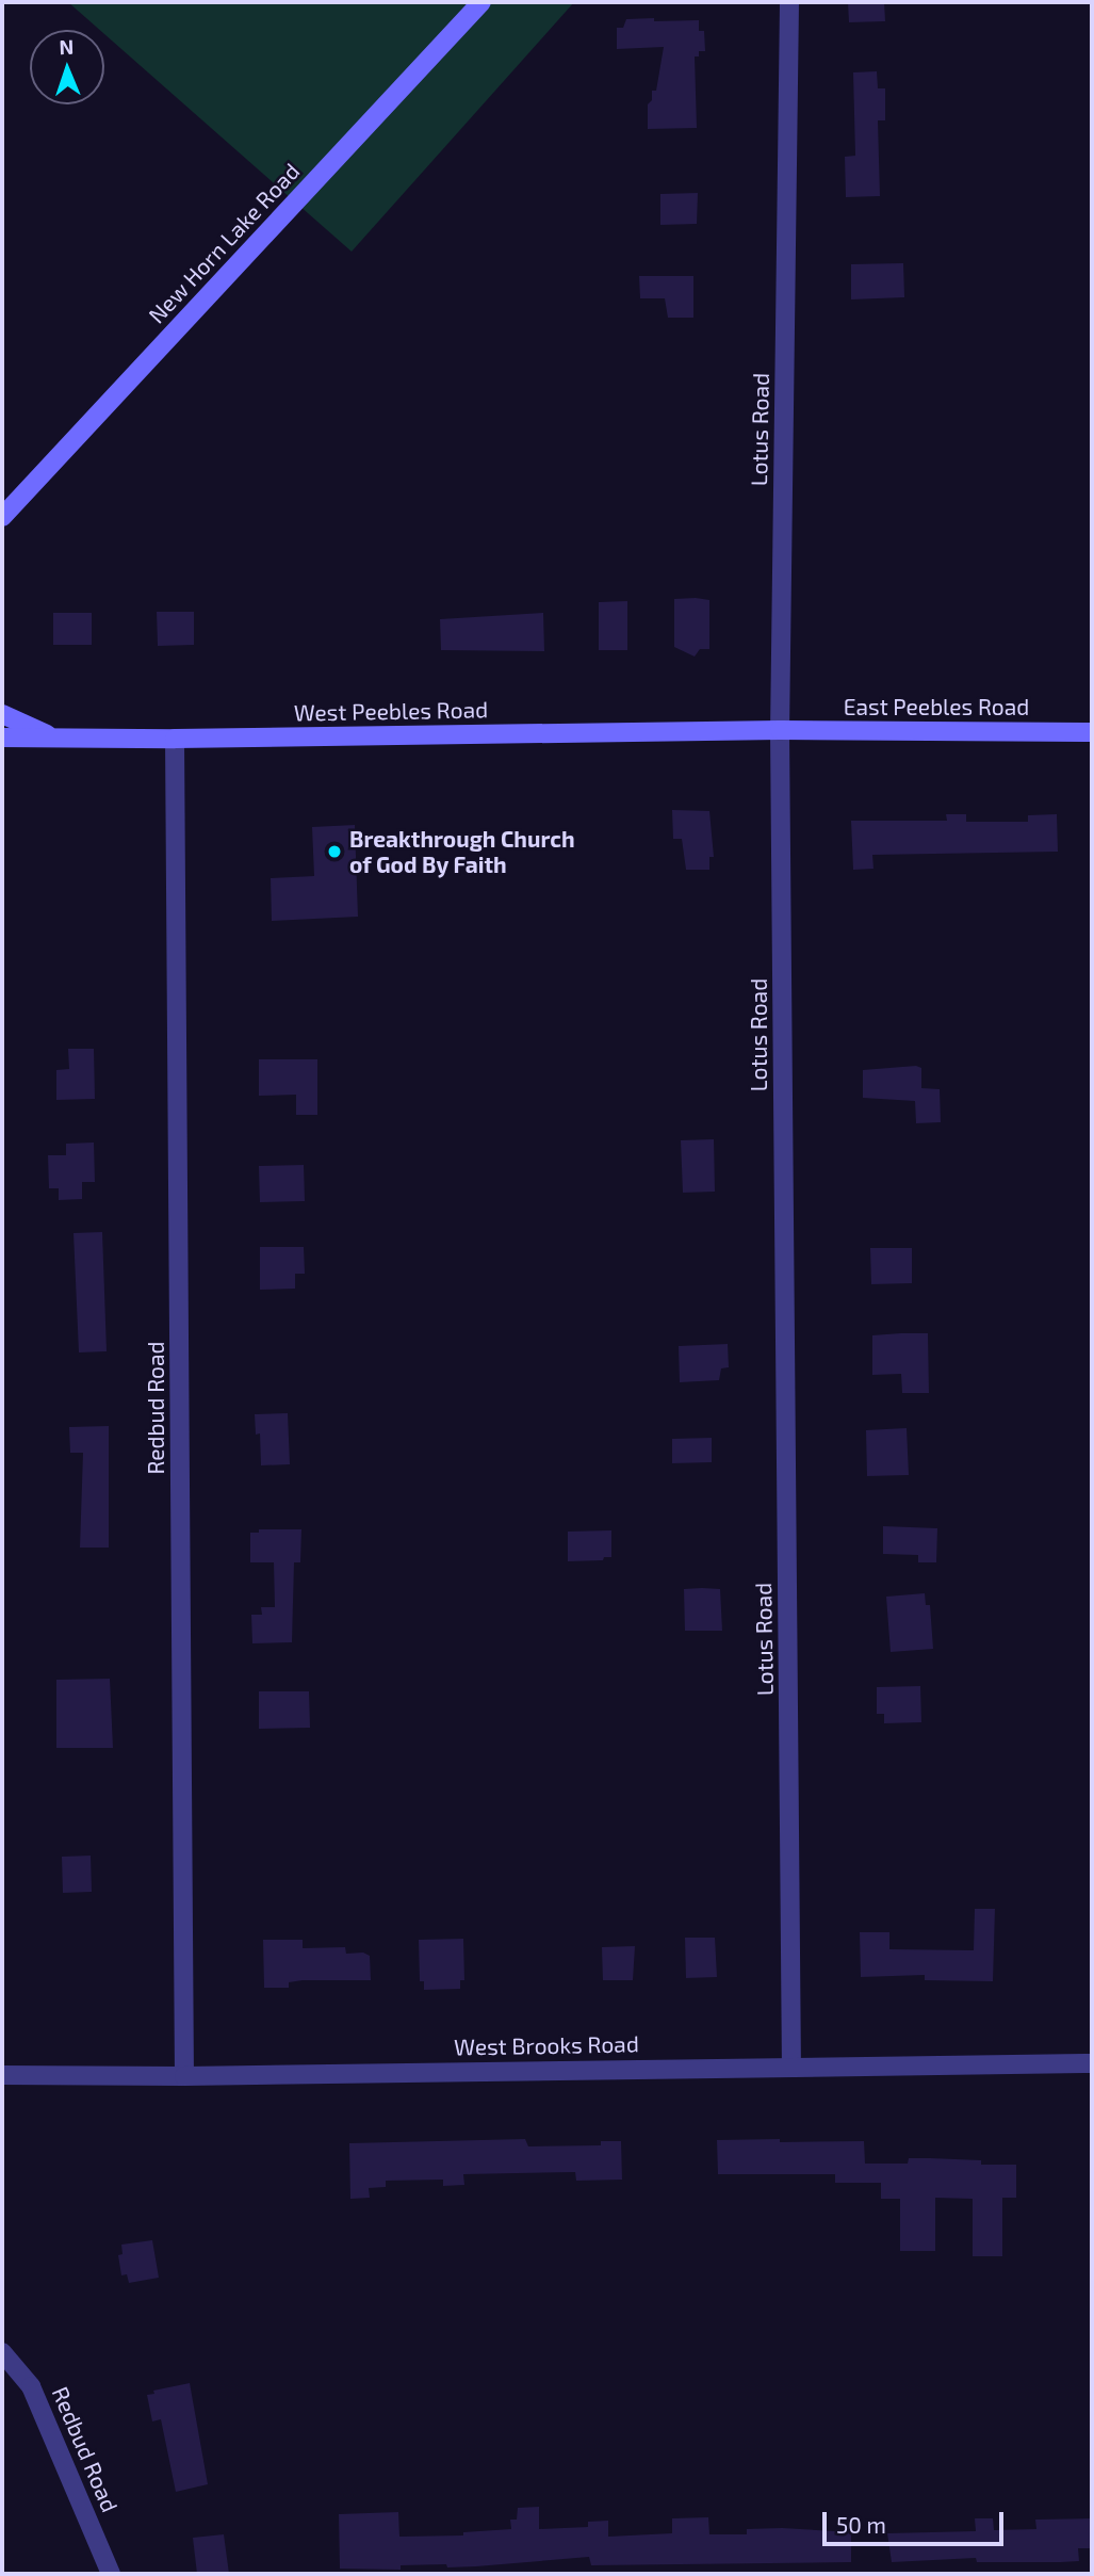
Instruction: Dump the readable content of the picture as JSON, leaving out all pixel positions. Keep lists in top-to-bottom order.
{
  "streets": {
    "main road": ["New Horn Lake Road", "East Peebles Road", "West Peebles Road"],
    "street": ["Lotus Road", "Redbud Road", "West Brooks Road"]
  },
  "crossings": [
    ["Lotus Road", "East Peebles Road"],
    ["Lotus Road", "West Peebles Road"],
    ["Lotus Road", "West Brooks Road"],
    ["East Peebles Road", "West Peebles Road"],
    ["West Peebles Road", "Redbud Road"],
    ["Redbud Road", "West Brooks Road"]
  ],
  "places": ["Breakthrough Church of God By Faith"],
  "scale_bar": "50 m",
  "north": "top"
}
